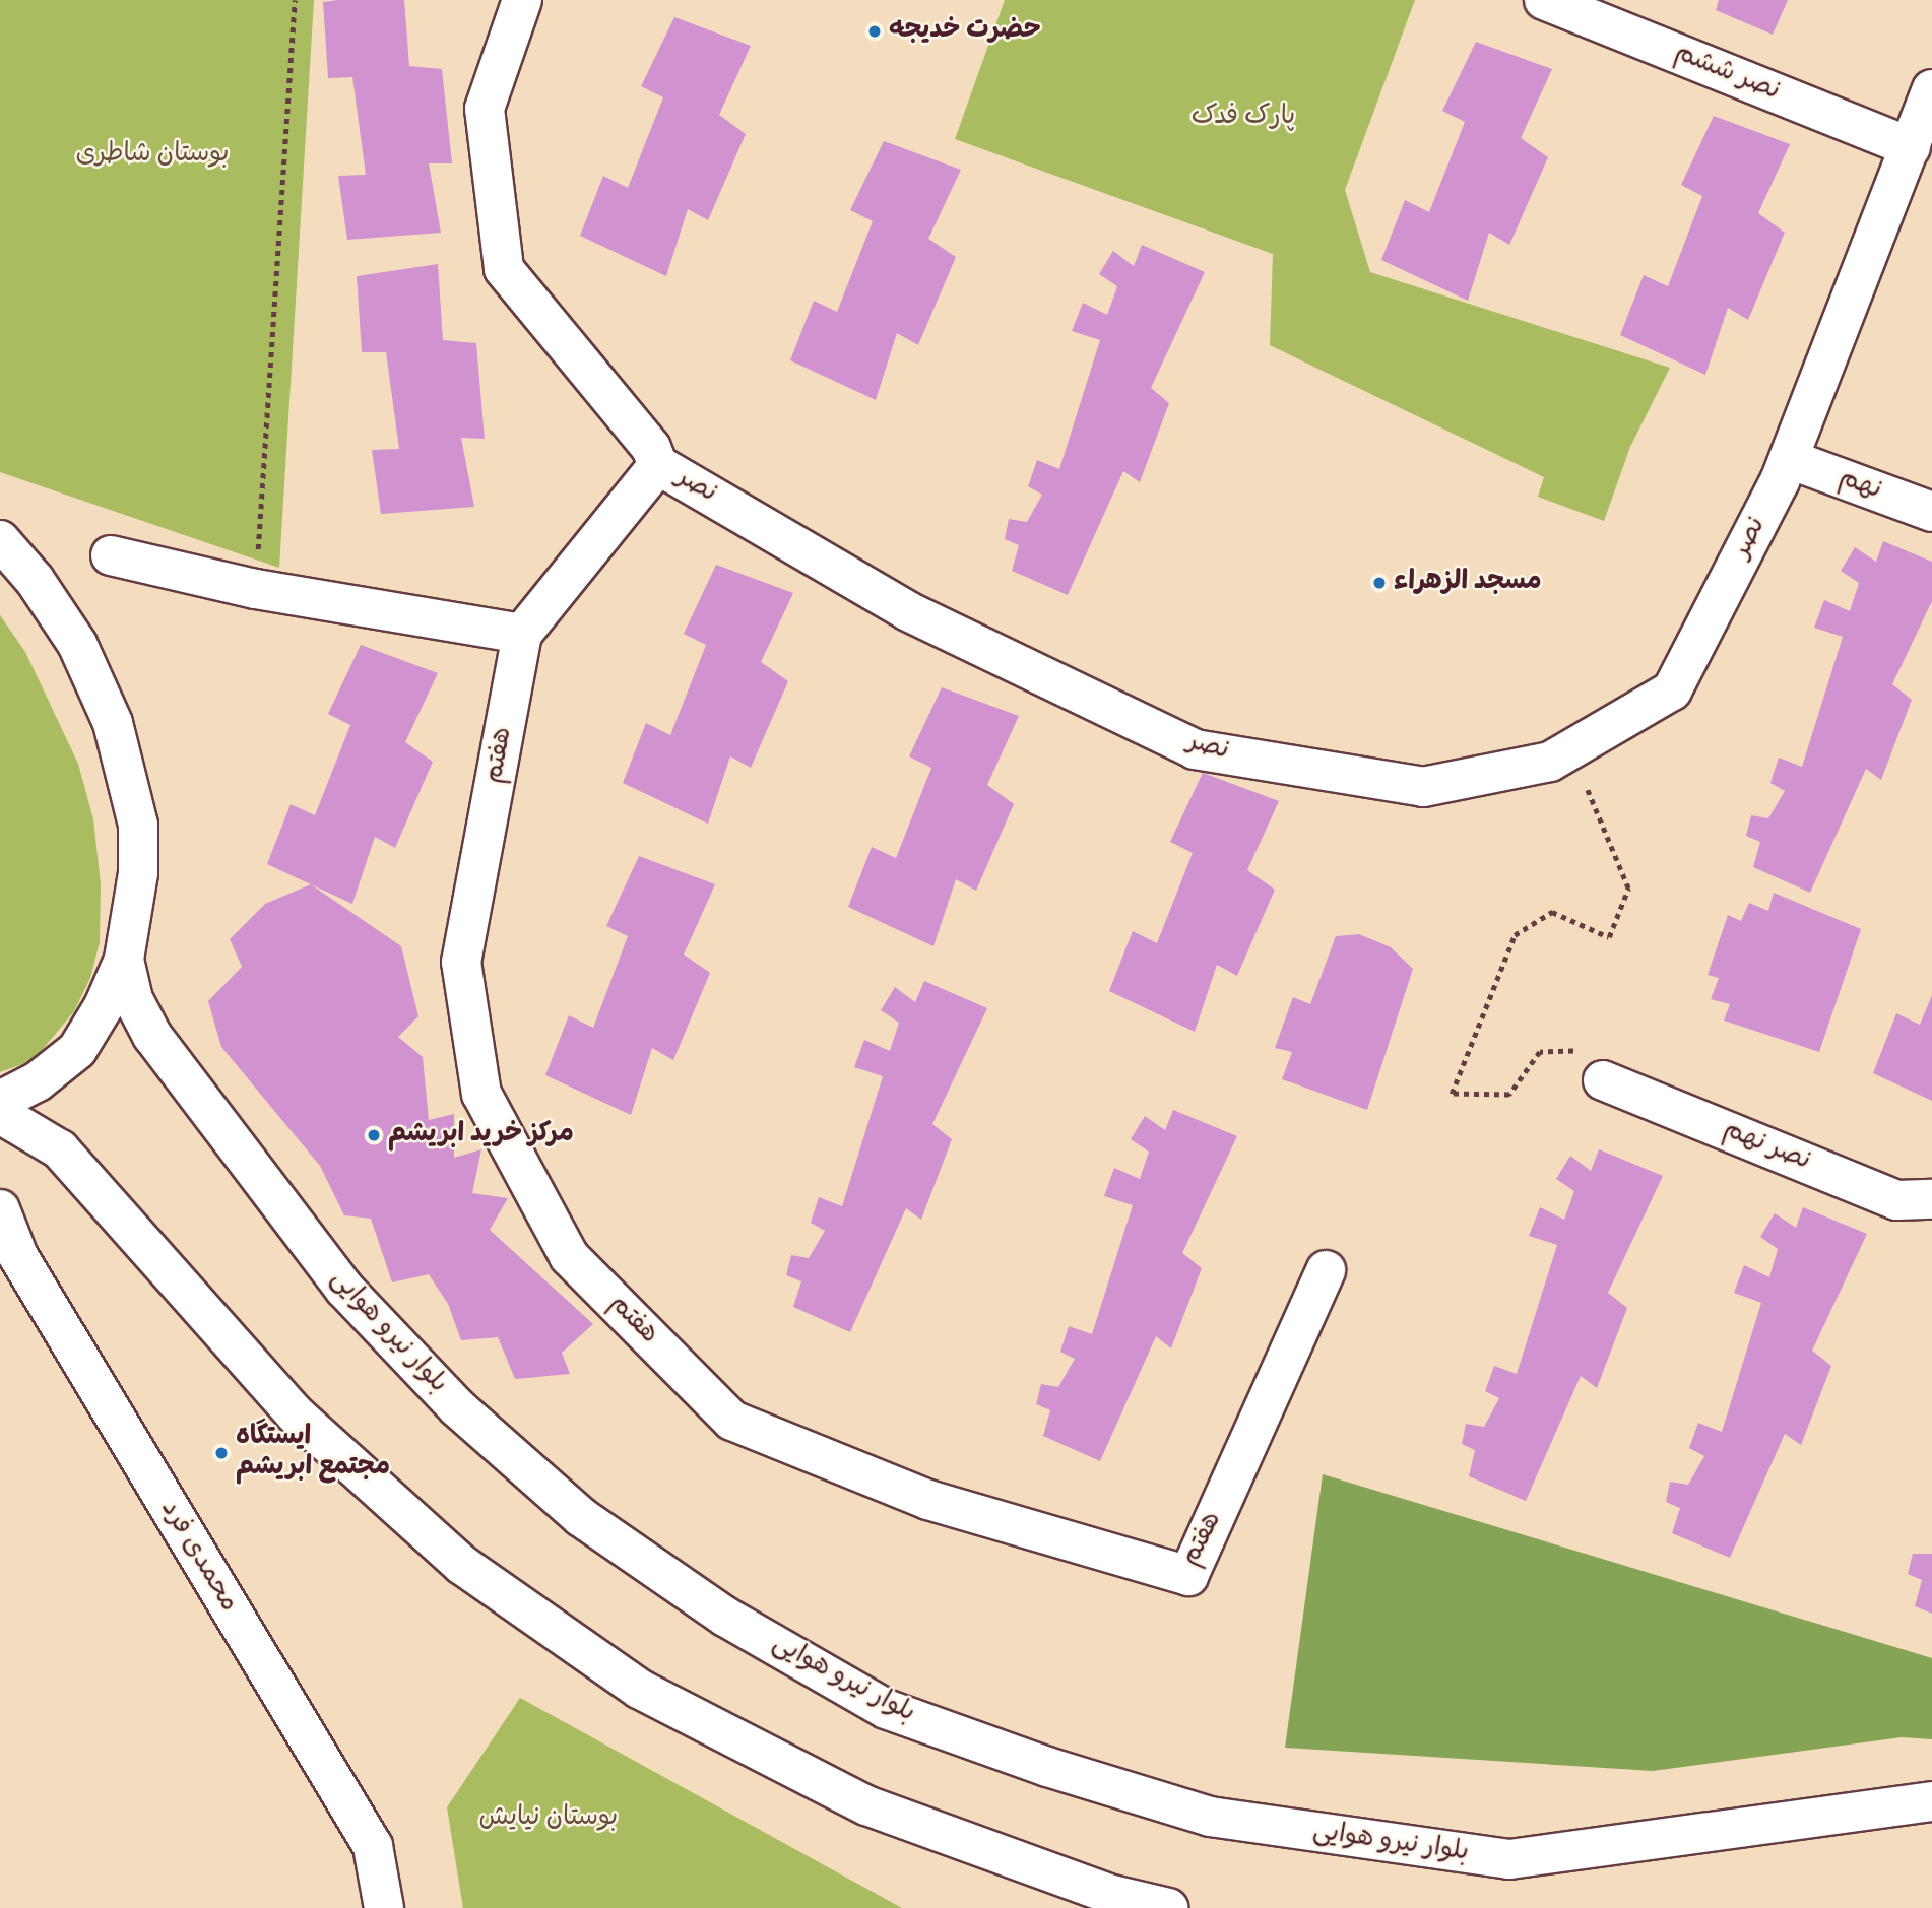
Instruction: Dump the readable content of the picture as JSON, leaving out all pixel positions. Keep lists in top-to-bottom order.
{
  "streets": {
    "street": [
      "نصر ششم",
      "نهم",
      "نصر",
      "هفتم",
      "نصر نهم",
      "بلوار نیرو هوایی",
      "محمدی فرد"
    ]
  },
  "crossings": [
    ["نصر ششم", "نصر"],
    ["نهم", "نصر"],
    ["نصر", "هفتم"]
  ],
  "parks": ["پارک فدک", "بوستان شاطری", "بوستان نیایش"],
  "places": [
    "حضرت خدیجه",
    "مسجد الزهراء",
    "مرکز خرید ابریشم",
    "ایستگاه مجتمع ابریشم"
  ]
}
